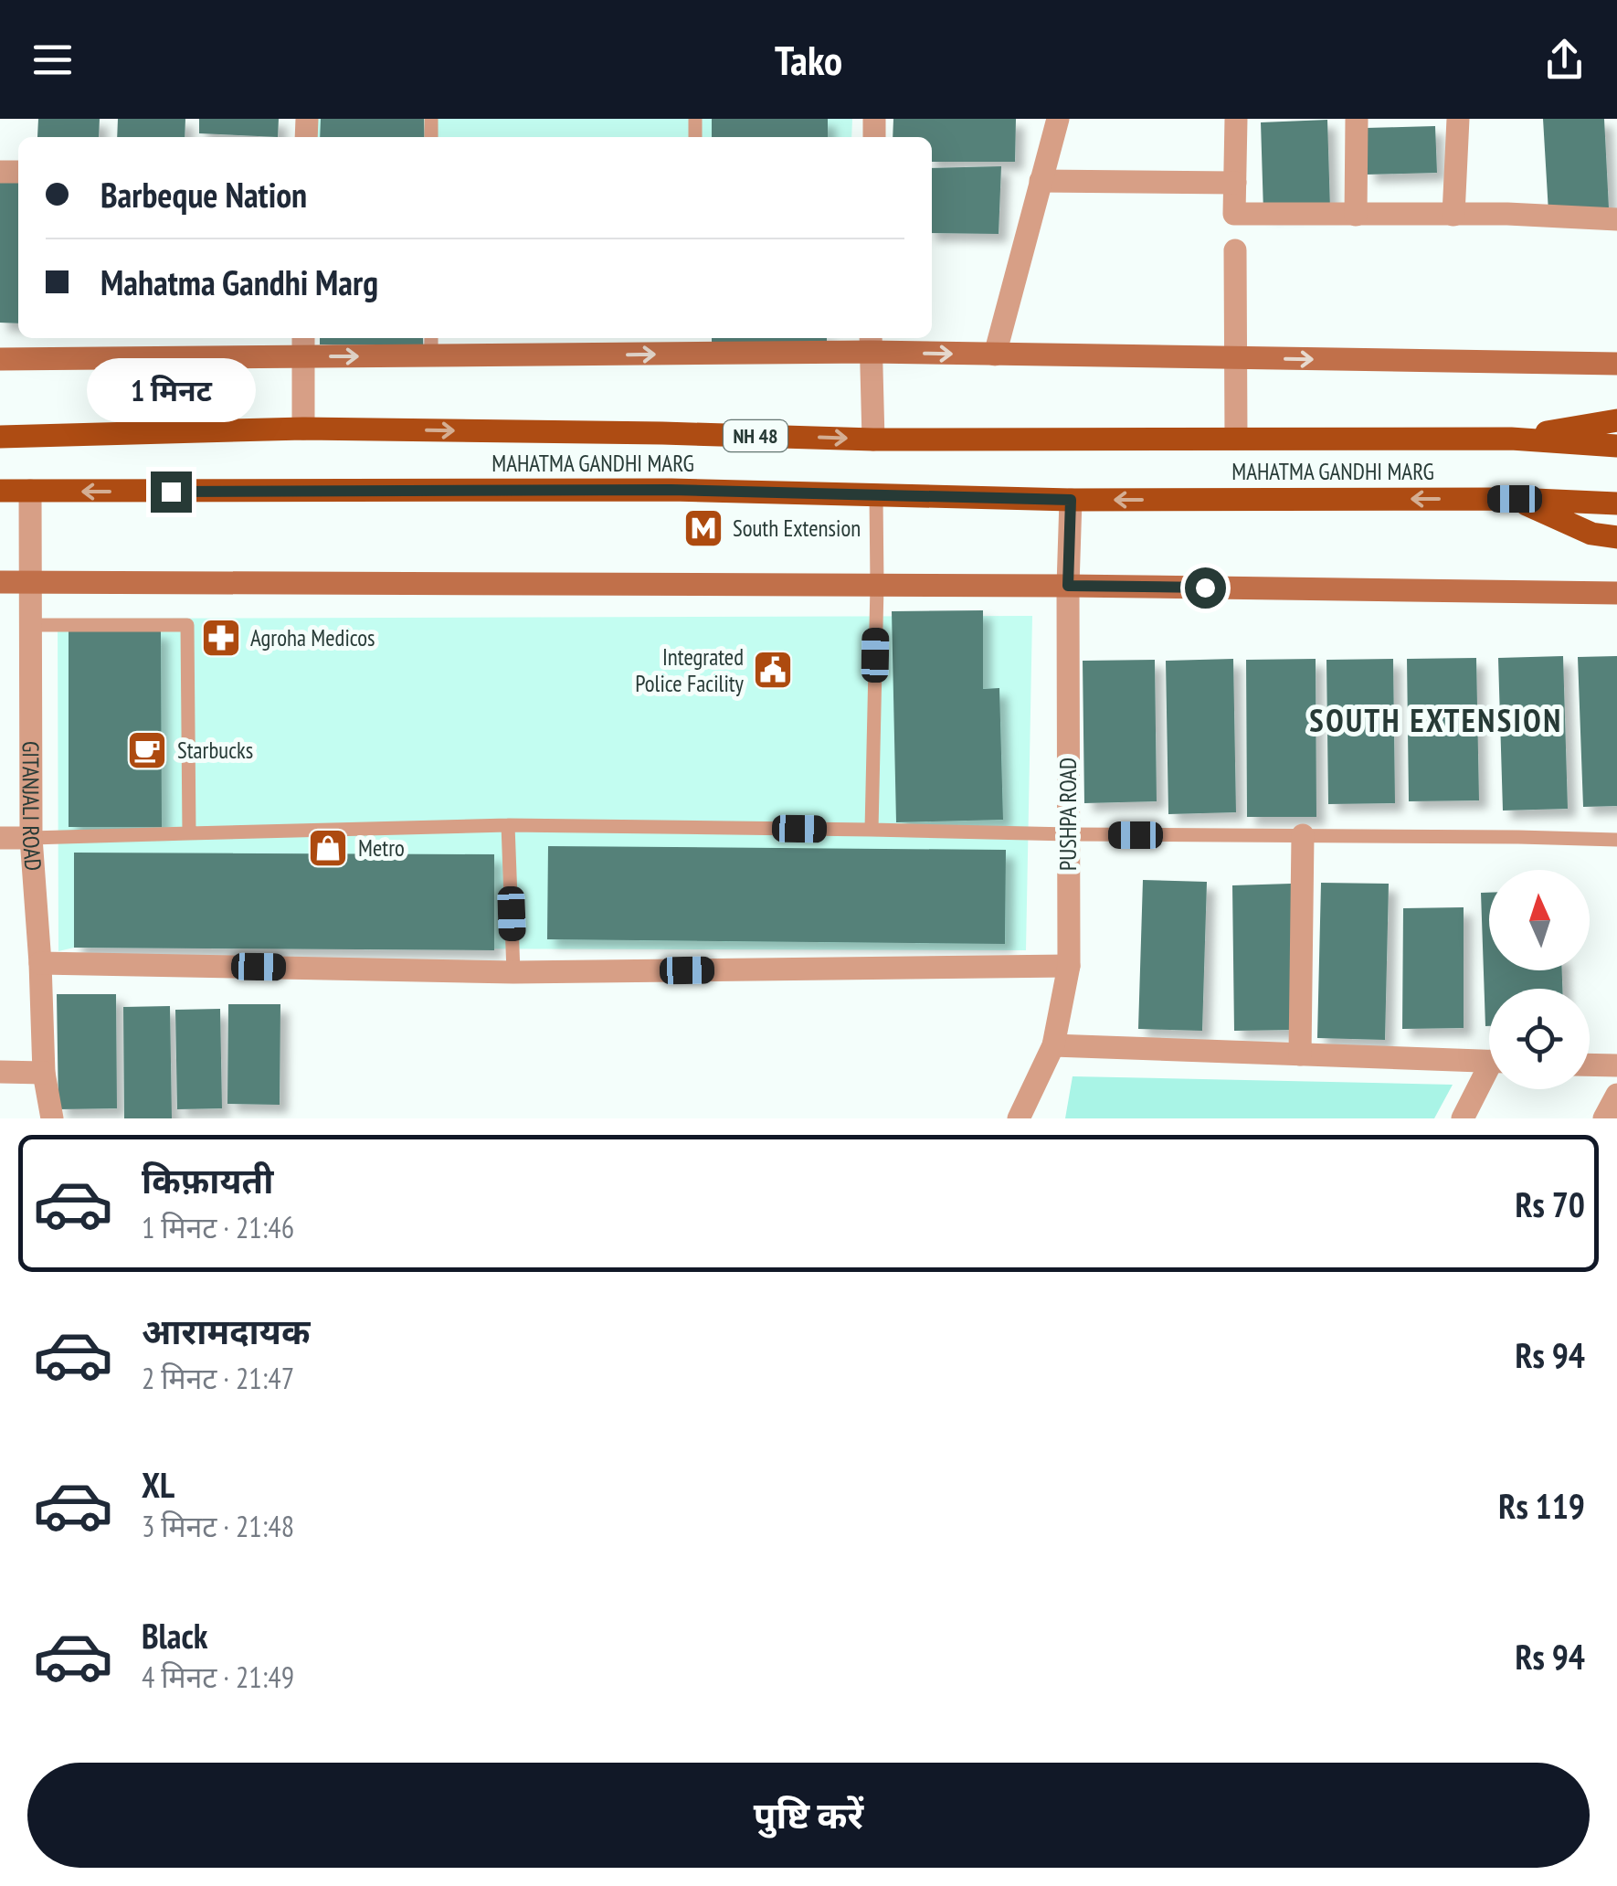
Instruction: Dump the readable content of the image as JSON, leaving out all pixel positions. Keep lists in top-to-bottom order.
{
  "streets": {
    "main road": ["NH 48", "MAHATMA GANDHI MARG"],
    "street": ["GITANJALI ROAD", "PUSHPA ROAD"]
  },
  "crossings": [
    ["MAHATMA GANDHI MARG", "GITANJALI ROAD"],
    ["MAHATMA GANDHI MARG", "PUSHPA ROAD"]
  ],
  "districts": ["SOUTH EXTENSION"],
  "places": {
    "metro station": ["South Extension"],
    "pharmacy": ["Agroha Medicos"],
    "public building": ["Integrated Police Facility"],
    "cafe": ["Starbucks"],
    "shop": ["Metro"]
  },
  "north": "top",
  "page": {
    "header": "Tako",
    "banner": ["Barbeque Nation", "Mahatma Gandhi Marg"],
    "bubble": "1 मिनट",
    "list": [
      {
        "name": "किफ़ायती",
        "note": "1 मिनट · 21:46",
        "value": "Rs 70"
      },
      {
        "name": "आरामदायक",
        "note": "2 मिनट · 21:47",
        "value": "Rs 94"
      },
      {
        "name": "XL",
        "note": "3 मिनट · 21:48",
        "value": "Rs 119"
      },
      {
        "name": "Black",
        "note": "4 मिनट · 21:49",
        "value": "Rs 94"
      }
    ],
    "buttons": "पुष्टि करें"
  }
}
